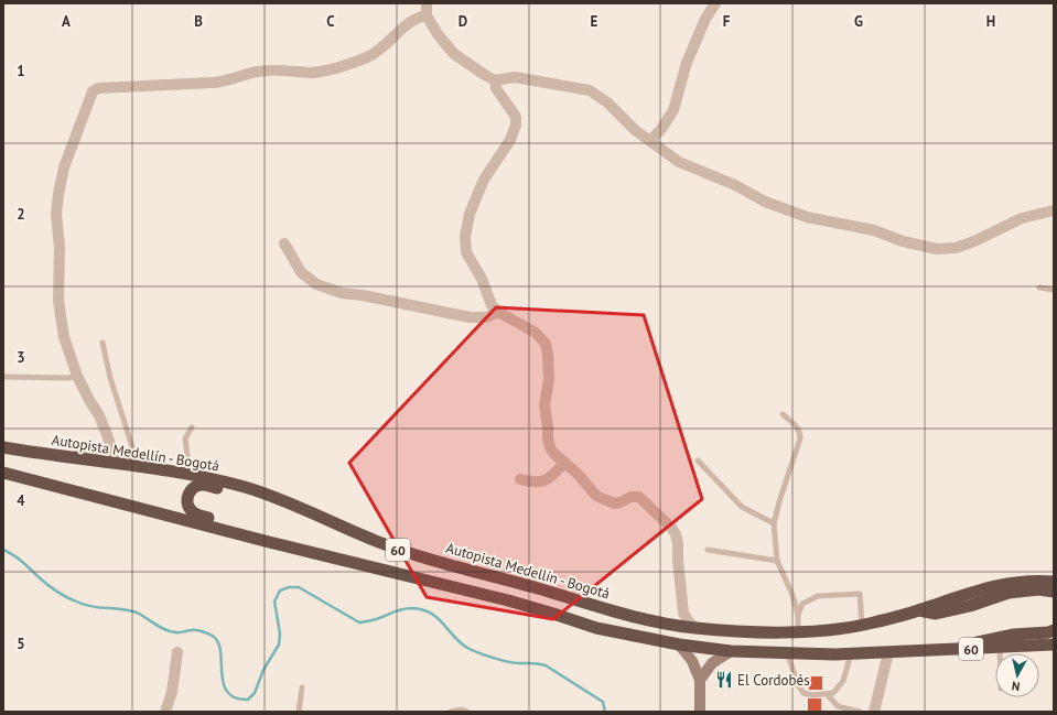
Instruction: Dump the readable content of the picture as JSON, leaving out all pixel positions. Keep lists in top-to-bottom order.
{
  "streets": {
    "highway": ["Autopista Medellín - Bogotá", "60"]
  },
  "places": {
    "restaurant": ["El Cordobés"]
  },
  "north": "bottom",
  "grid": {
    "columns": [
      "A",
      "B",
      "C",
      "D",
      "E",
      "F",
      "G",
      "H"
    ],
    "rows": [
      "1",
      "2",
      "3",
      "4",
      "5"
    ]
  }
}
